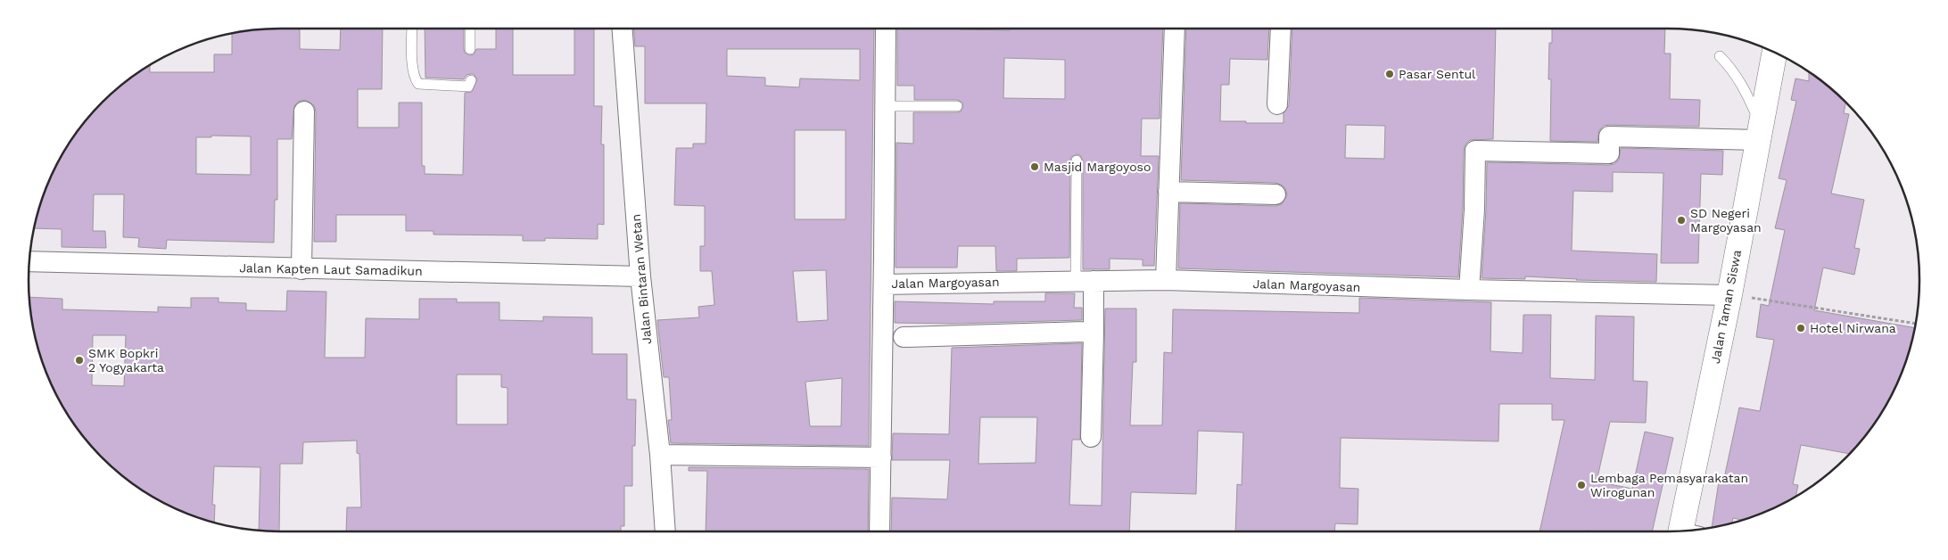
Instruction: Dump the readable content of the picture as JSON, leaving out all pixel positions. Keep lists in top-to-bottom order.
{
  "streets": {
    "main road": ["Jalan Taman Siswa"],
    "street": ["Jalan Kapten Laut Samadikun", "Jalan Bintaran Wetan", "Jalan Margoyasan"]
  },
  "crossings": [
    ["Jalan Kapten Laut Samadikun", "Jalan Bintaran Wetan"],
    ["Jalan Margoyasan", "Jalan Taman Siswa"]
  ],
  "places": [
    "Pasar Sentul",
    "Masjid Margoyoso",
    "SD Negeri Margoyasan",
    "Hotel Nirwana",
    "SMK Bopkri 2 Yogyakarta",
    "Lembaga Pemasyarakatan Wirogunan"
  ]
}
